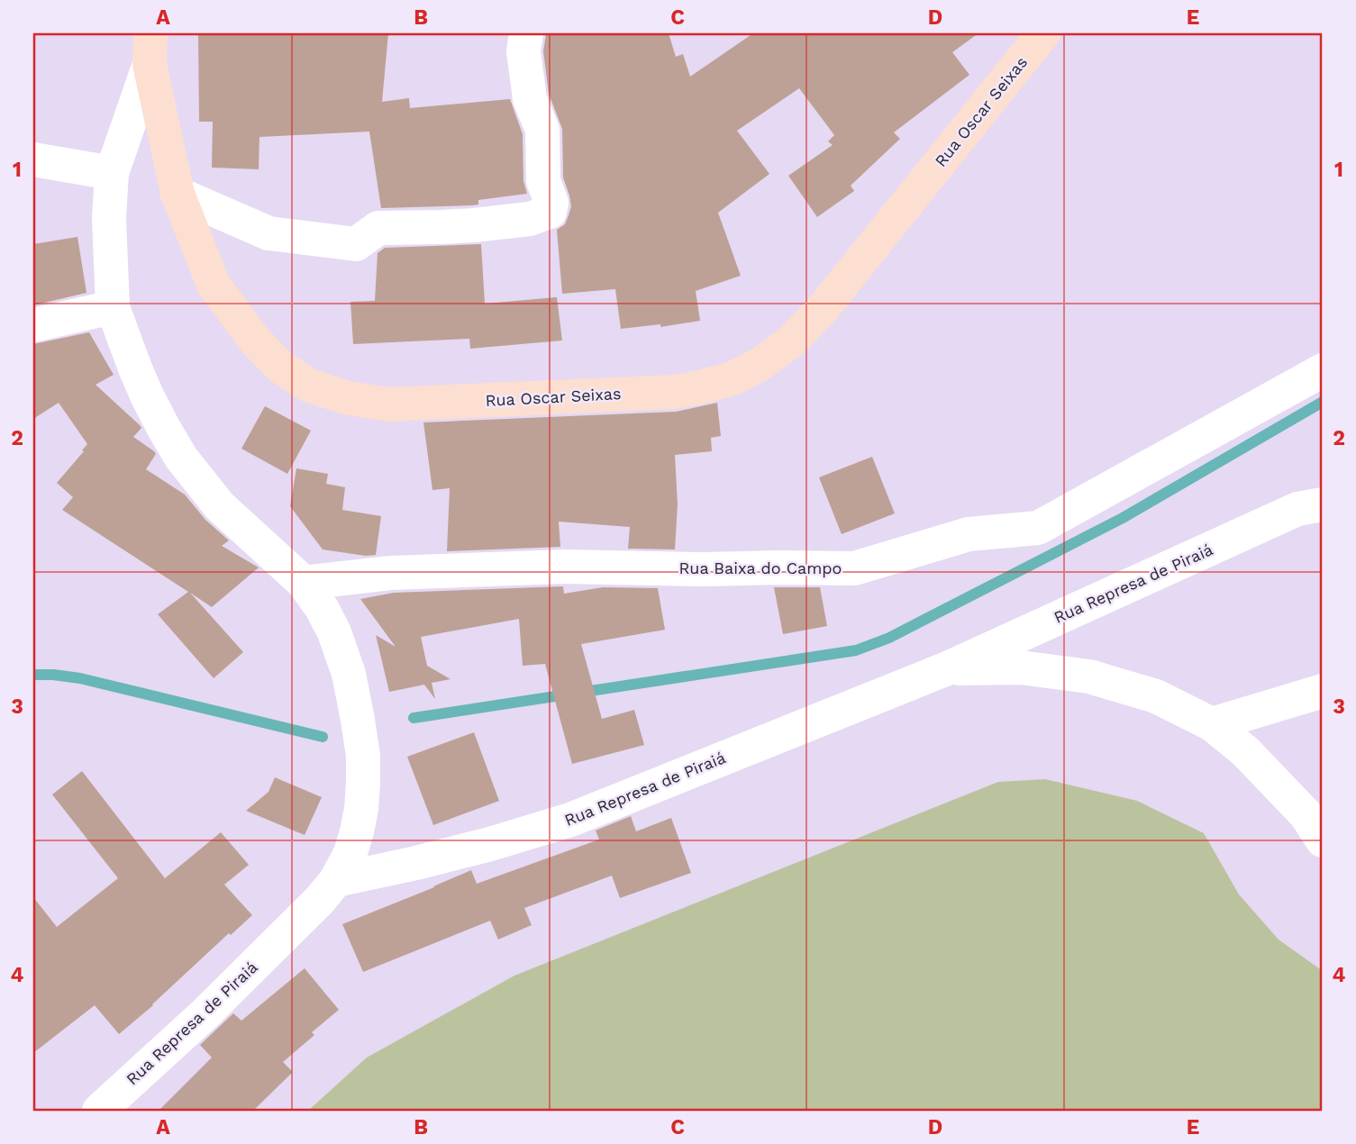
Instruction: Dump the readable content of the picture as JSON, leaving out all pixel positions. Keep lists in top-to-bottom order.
{
  "streets": {
    "main road": ["Rua Oscar Seixas"],
    "street": ["Rua Baixa do Campo", "Rua Represa de Piraiá"]
  },
  "crossings": [
    ["Rua Oscar Seixas", "Rua Represa de Piraiá"],
    ["Rua Baixa do Campo", "Rua Represa de Piraiá"]
  ],
  "grid": {
    "columns": [
      "A",
      "B",
      "C",
      "D",
      "E"
    ],
    "rows": [
      "1",
      "2",
      "3",
      "4"
    ]
  }
}
